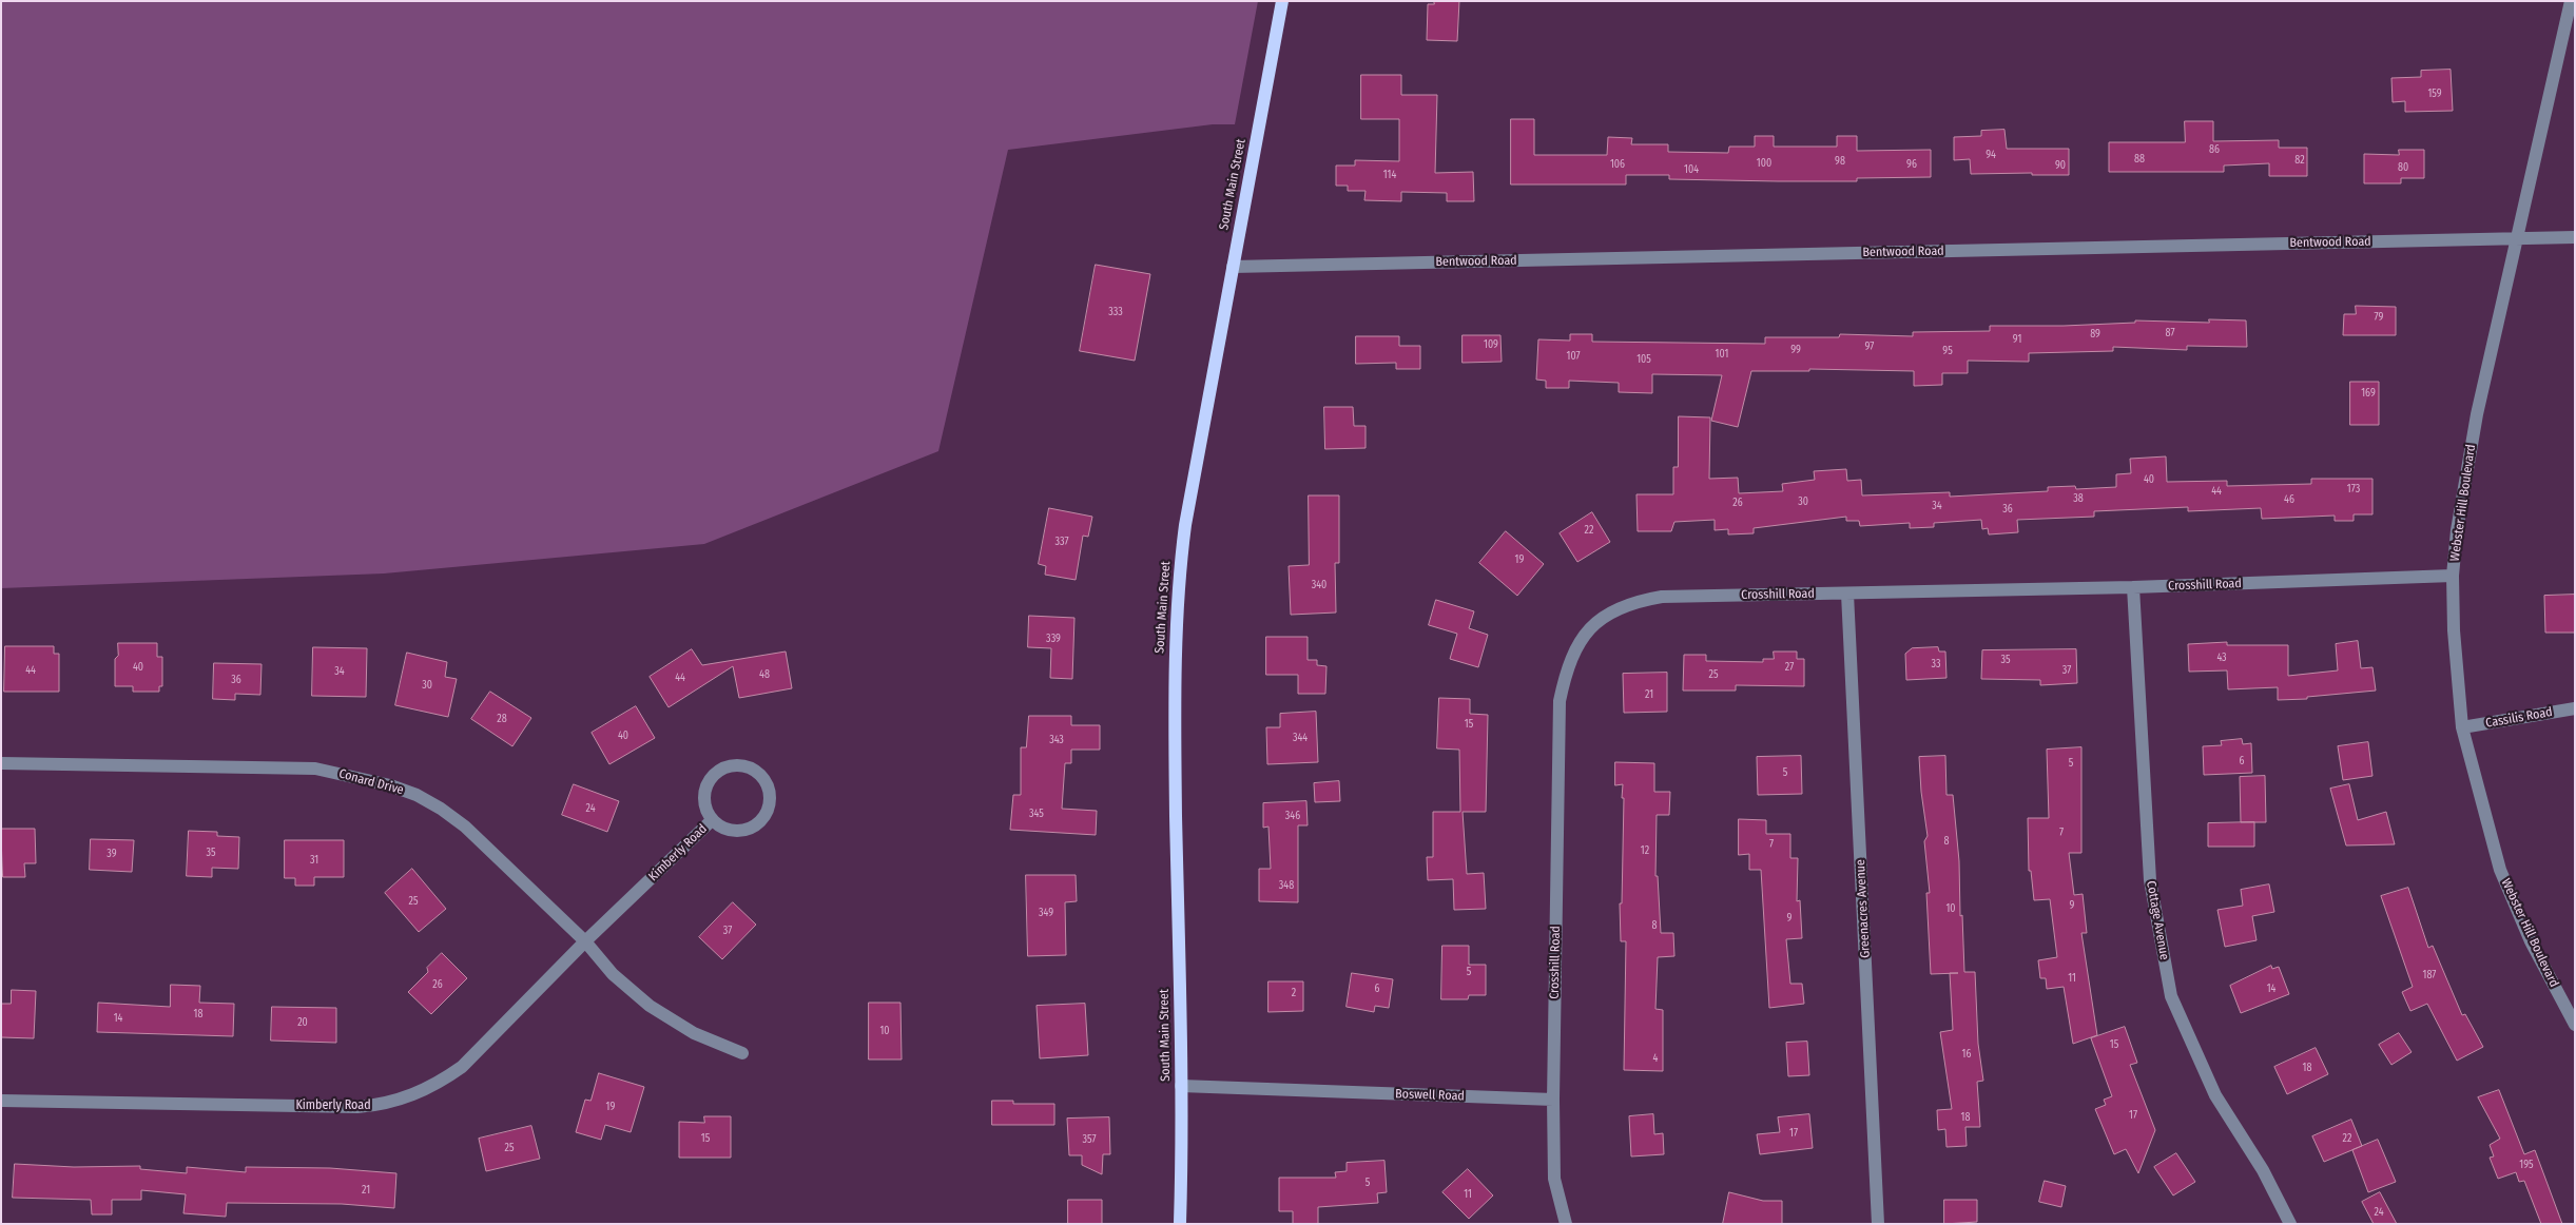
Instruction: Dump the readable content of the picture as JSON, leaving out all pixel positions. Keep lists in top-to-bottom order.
{
  "streets": {
    "main road": ["South Main Street"],
    "street": [
      "Bentwood Road",
      "Webster Hill Boulevard",
      "Crosshill Road",
      "Cassilis Road",
      "Conard Drive",
      "Kimberly Road",
      "Greenacres Avenue",
      "Cottage Avenue",
      "Boswell Road"
    ]
  },
  "crossings": [
    ["South Main Street", "Bentwood Road"],
    ["South Main Street", "Boswell Road"],
    ["Bentwood Road", "Webster Hill Boulevard"],
    ["Webster Hill Boulevard", "Crosshill Road"],
    ["Webster Hill Boulevard", "Cassilis Road"],
    ["Crosshill Road", "Greenacres Avenue"],
    ["Crosshill Road", "Cottage Avenue"],
    ["Crosshill Road", "Boswell Road"],
    ["Conard Drive", "Kimberly Road"]
  ],
  "house_numbers": [
    "159",
    "86",
    "94",
    "88",
    "82",
    "98",
    "100",
    "106",
    "96",
    "90",
    "80",
    "104",
    "114",
    "333",
    "79",
    "87",
    "89",
    "91",
    "109",
    "97",
    "99",
    "95",
    "101",
    "107",
    "105",
    "169",
    "40",
    "173",
    "44",
    "38",
    "46",
    "30",
    "26",
    "34",
    "36",
    "22",
    "337",
    "19",
    "340",
    "339",
    "43",
    "35",
    "33",
    "40",
    "27",
    "44",
    "37",
    "34",
    "48",
    "25",
    "44",
    "36",
    "30",
    "21",
    "28",
    "15",
    "40",
    "344",
    "343",
    "6",
    "5",
    "5",
    "24",
    "345",
    "346",
    "7",
    "8",
    "7",
    "12",
    "35",
    "39",
    "31",
    "348",
    "25",
    "9",
    "10",
    "349",
    "9",
    "8",
    "37",
    "5",
    "187",
    "11",
    "26",
    "6",
    "14",
    "2",
    "18",
    "14",
    "20",
    "10",
    "15",
    "16",
    "4",
    "18",
    "19",
    "17",
    "18",
    "17",
    "15",
    "22",
    "357",
    "25",
    "195",
    "5",
    "21",
    "11",
    "24"
  ]
}
